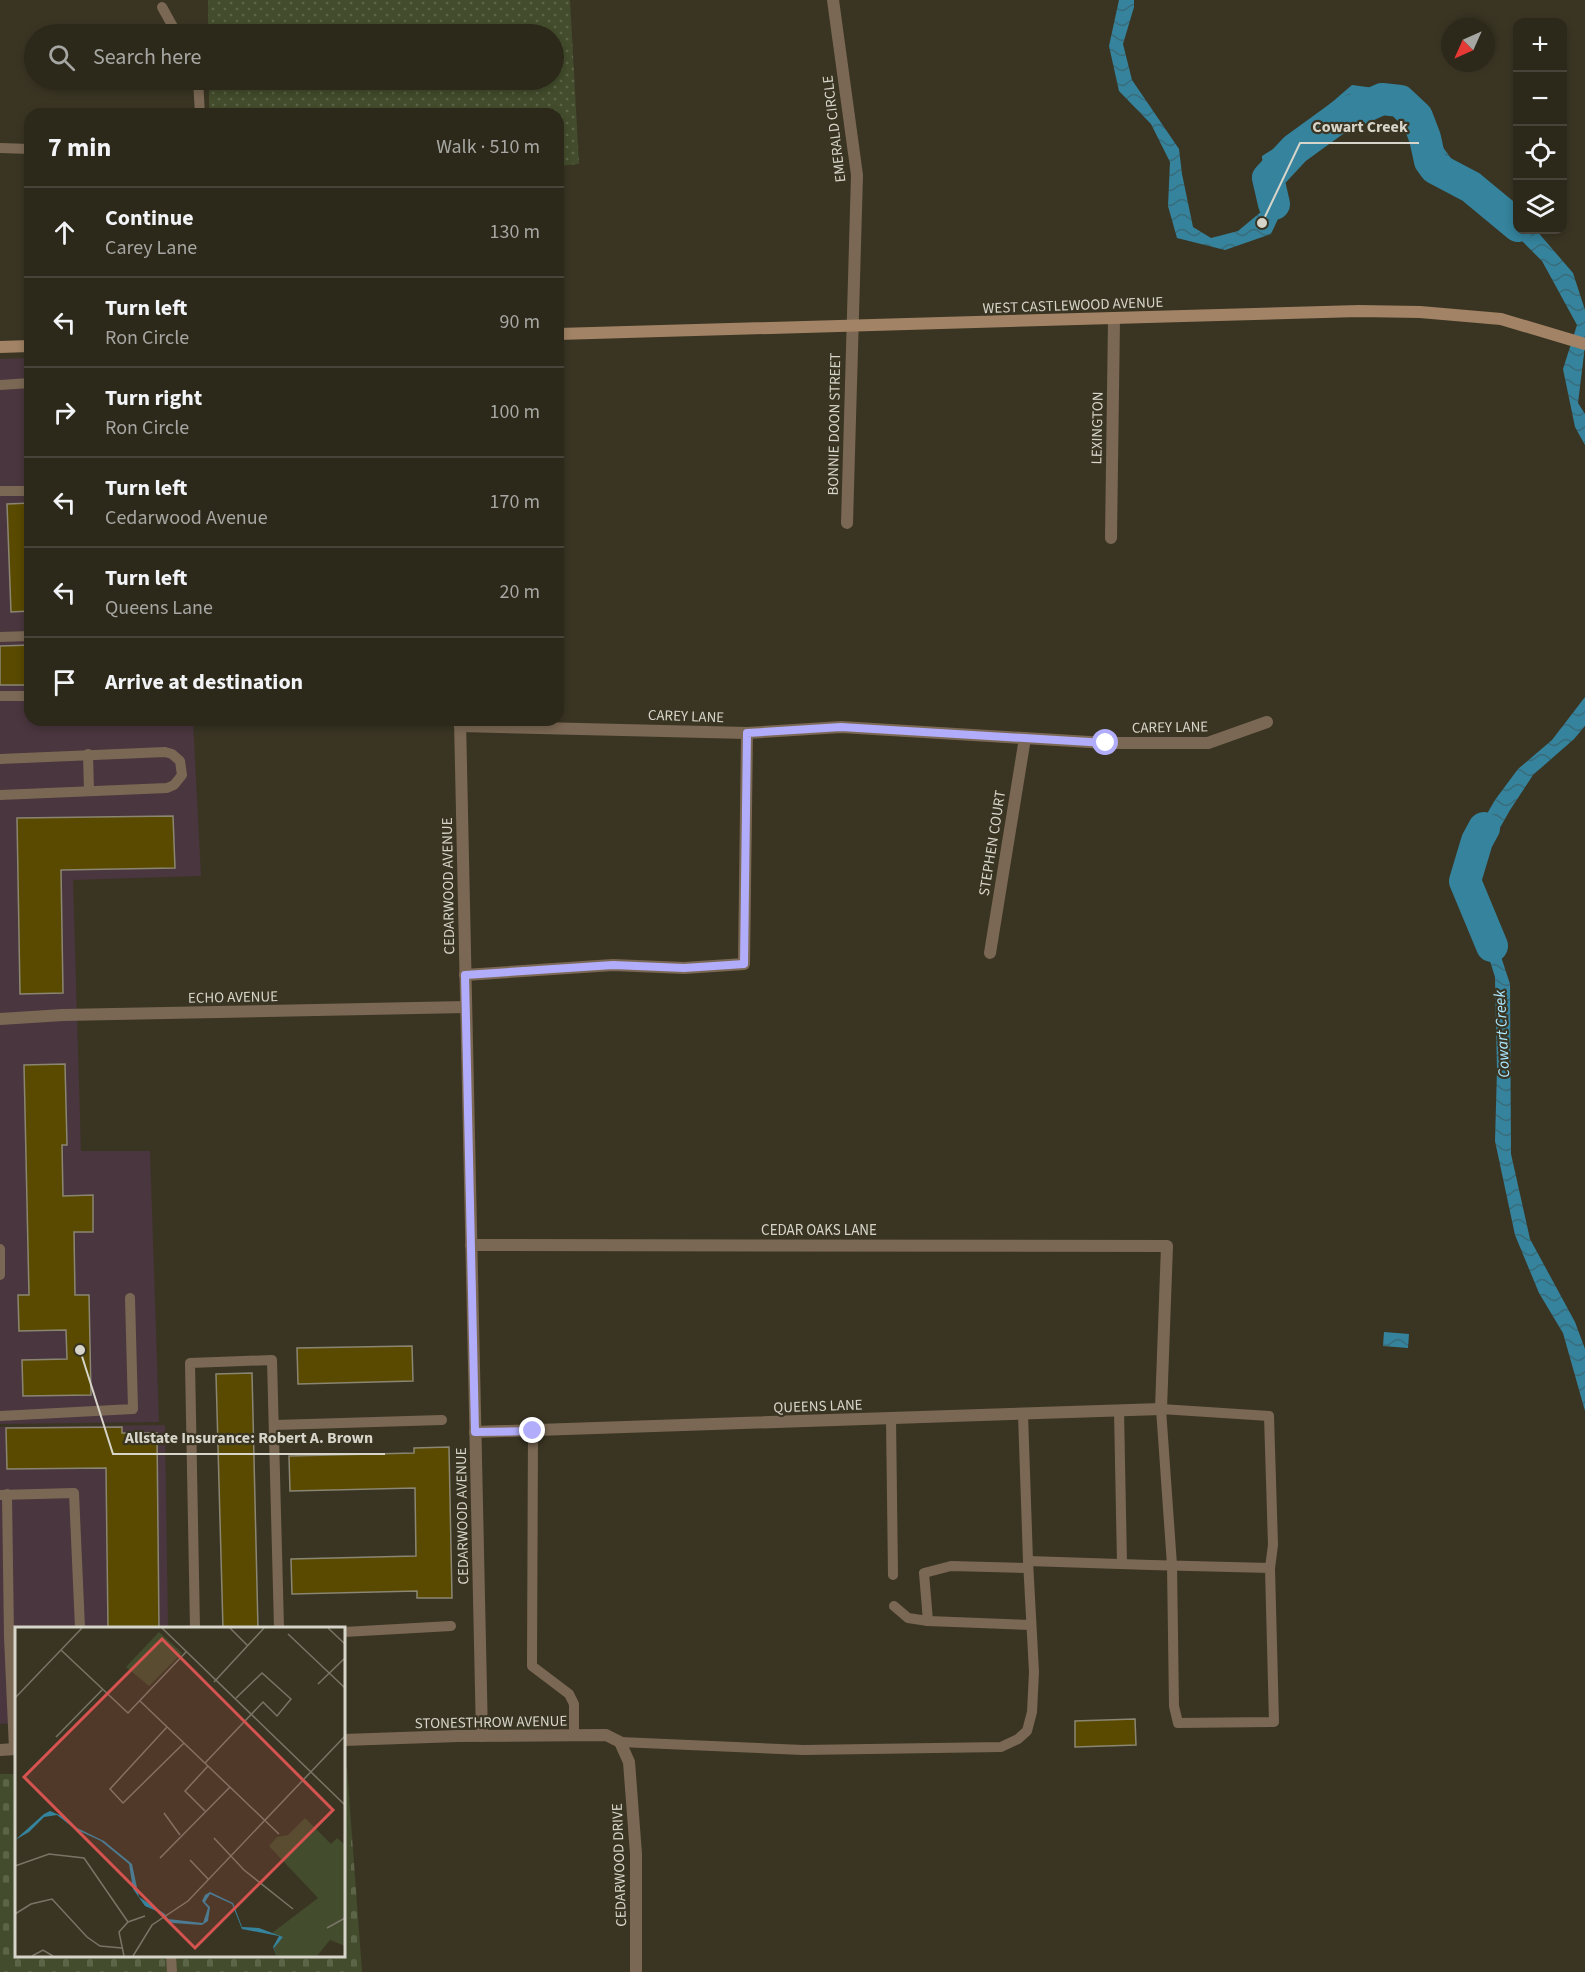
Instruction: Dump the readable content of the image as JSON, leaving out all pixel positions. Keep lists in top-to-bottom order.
{
  "streets": {
    "street": [
      "EMERALD CIRCLE",
      "WEST CASTLEWOOD AVENUE",
      "BONNIE DOON STREET",
      "LEXINGTON",
      "CAREY LANE",
      "STEPHEN COURT",
      "CEDARWOOD AVENUE",
      "ECHO AVENUE",
      "CEDAR OAKS LANE",
      "QUEENS LANE",
      "STONESTHROW AVENUE",
      "CEDARWOOD DRIVE"
    ]
  },
  "crossings": [
    ["EMERALD CIRCLE", "WEST CASTLEWOOD AVENUE"],
    ["EMERALD CIRCLE", "BONNIE DOON STREET"],
    ["WEST CASTLEWOOD AVENUE", "BONNIE DOON STREET"],
    ["WEST CASTLEWOOD AVENUE", "LEXINGTON"],
    ["CAREY LANE", "STEPHEN COURT"],
    ["CEDARWOOD AVENUE", "ECHO AVENUE"],
    ["CEDARWOOD AVENUE", "CEDAR OAKS LANE"],
    ["CEDARWOOD AVENUE", "QUEENS LANE"],
    ["CEDARWOOD AVENUE", "STONESTHROW AVENUE"],
    ["CEDAR OAKS LANE", "QUEENS LANE"],
    ["STONESTHROW AVENUE", "CEDARWOOD DRIVE"]
  ],
  "water": ["Cowart Creek"],
  "places": ["Cowart Creek", "Allstate Insurance: Robert A. Brown"],
  "north": "bottom left",
  "page": {
    "map_buttons": ["+", "−"],
    "search": "Search here",
    "heading": ["7 min", "Walk · 510 m"],
    "list": [
      ["Continue", "Carey Lane", "130 m"],
      ["Turn left", "Ron Circle", "90 m"],
      ["Turn right", "Ron Circle", "100 m"],
      ["Turn left", "Cedarwood Avenue", "170 m"],
      ["Turn left", "Queens Lane", "20 m"],
      "Arrive at destination"
    ]
  }
}
